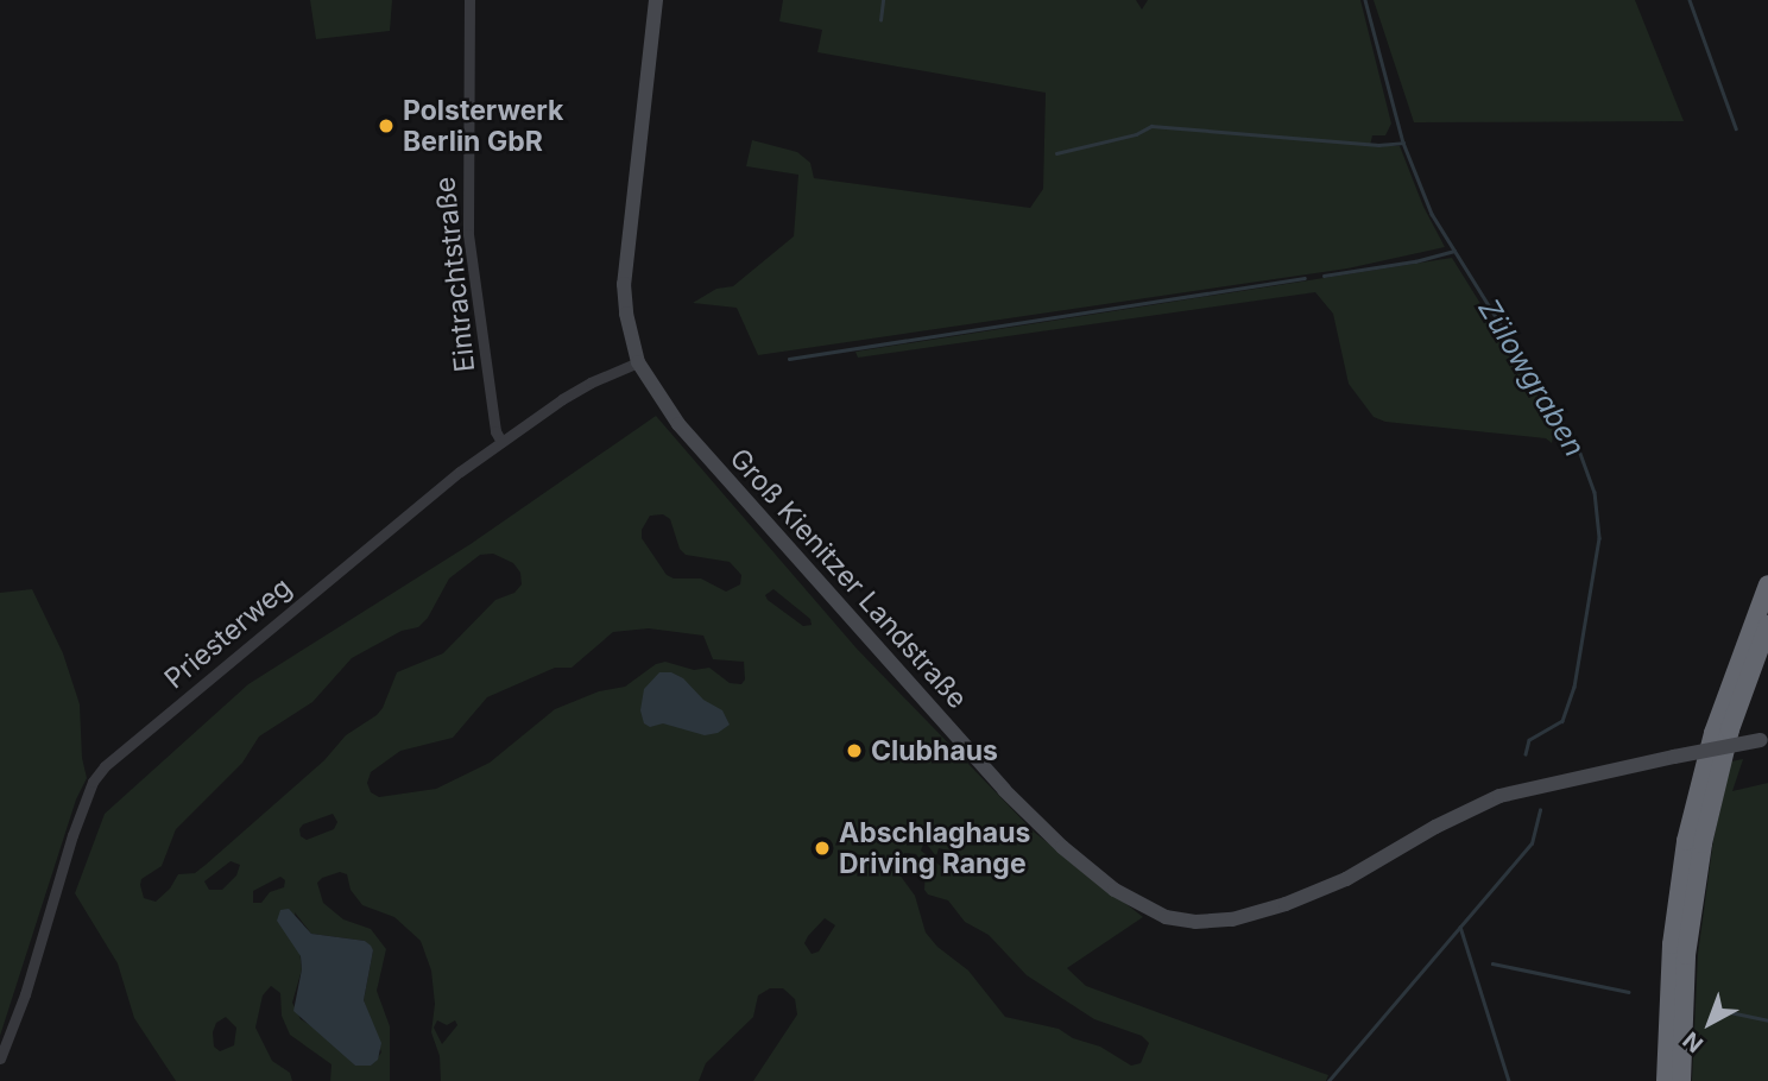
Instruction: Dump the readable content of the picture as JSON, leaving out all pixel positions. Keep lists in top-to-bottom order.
{
  "streets": {
    "main road": ["Groß Kienitzer Landstraße"],
    "street": ["Eintrachtstraße", "Priesterweg"]
  },
  "crossings": [
    ["Eintrachtstraße", "Priesterweg"],
    ["Groß Kienitzer Landstraße", "Priesterweg"]
  ],
  "water": ["Zülowgraben"],
  "places": ["Polsterwerk Berlin GbR", "Clubhaus", "Abschlaghaus Driving Range"],
  "north": "bottom left"
}
